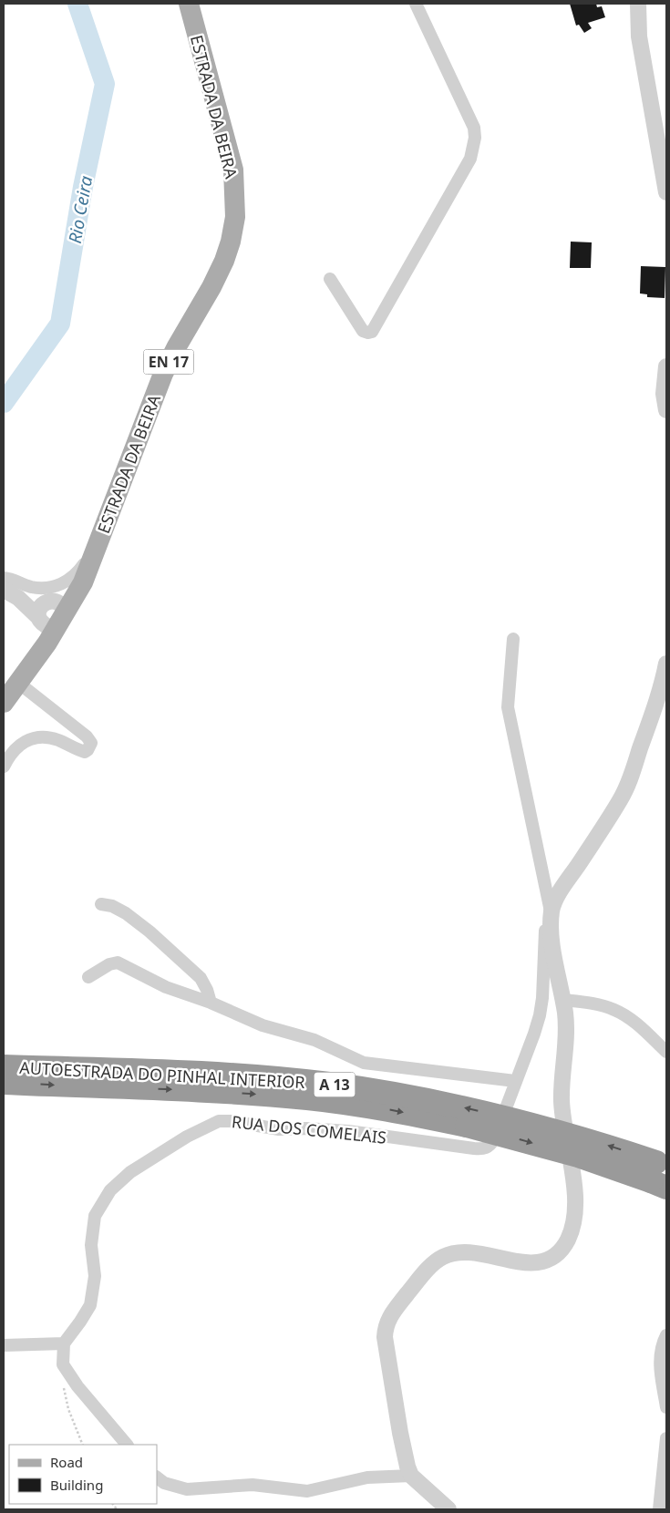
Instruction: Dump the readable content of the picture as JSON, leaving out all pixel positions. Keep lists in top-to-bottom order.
{
  "streets": {
    "highway": ["AUTOESTRADA DO PINHAL INTERIOR", "A 13"],
    "main road": ["ESTRADA DA BEIRA", "EN 17"],
    "street": ["RUA DOS COMELAIS"]
  },
  "water": ["Rio Ceira"],
  "legend": ["Road", "Building"]
}
